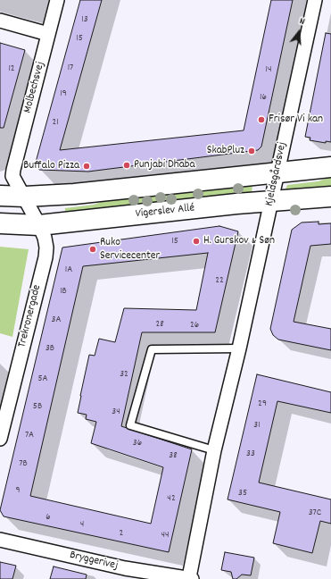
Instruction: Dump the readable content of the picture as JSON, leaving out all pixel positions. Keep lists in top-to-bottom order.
{
  "streets": {
    "street": [
      "Molbechsvej",
      "Kjeldsgårdsvej",
      "Vigerslev Allé",
      "Trekronergade",
      "Bryggerivej"
    ]
  },
  "crossings": [
    ["Kjeldsgårdsvej", "Vigerslev Allé"],
    ["Kjeldsgårdsvej", "Bryggerivej"],
    ["Vigerslev Allé", "Trekronergade"]
  ],
  "places": [
    "Frisør Vi kan",
    "SkabPluz",
    "Punjabi Dhaba",
    "Buffalo Pizza",
    "H. Gurskov & Søn",
    "Ruko Servicecenter"
  ],
  "house_numbers": [
    "13",
    "15",
    "17",
    "12",
    "14",
    "19",
    "16",
    "21",
    "15",
    "1A",
    "22",
    "1B",
    "3A",
    "28",
    "26",
    "3B",
    "32",
    "5A",
    "29",
    "5B",
    "34",
    "31",
    "7A",
    "36",
    "33",
    "38",
    "7B",
    "9",
    "35",
    "42",
    "37C",
    "6",
    "4",
    "2",
    "44"
  ],
  "north": "top"
}
